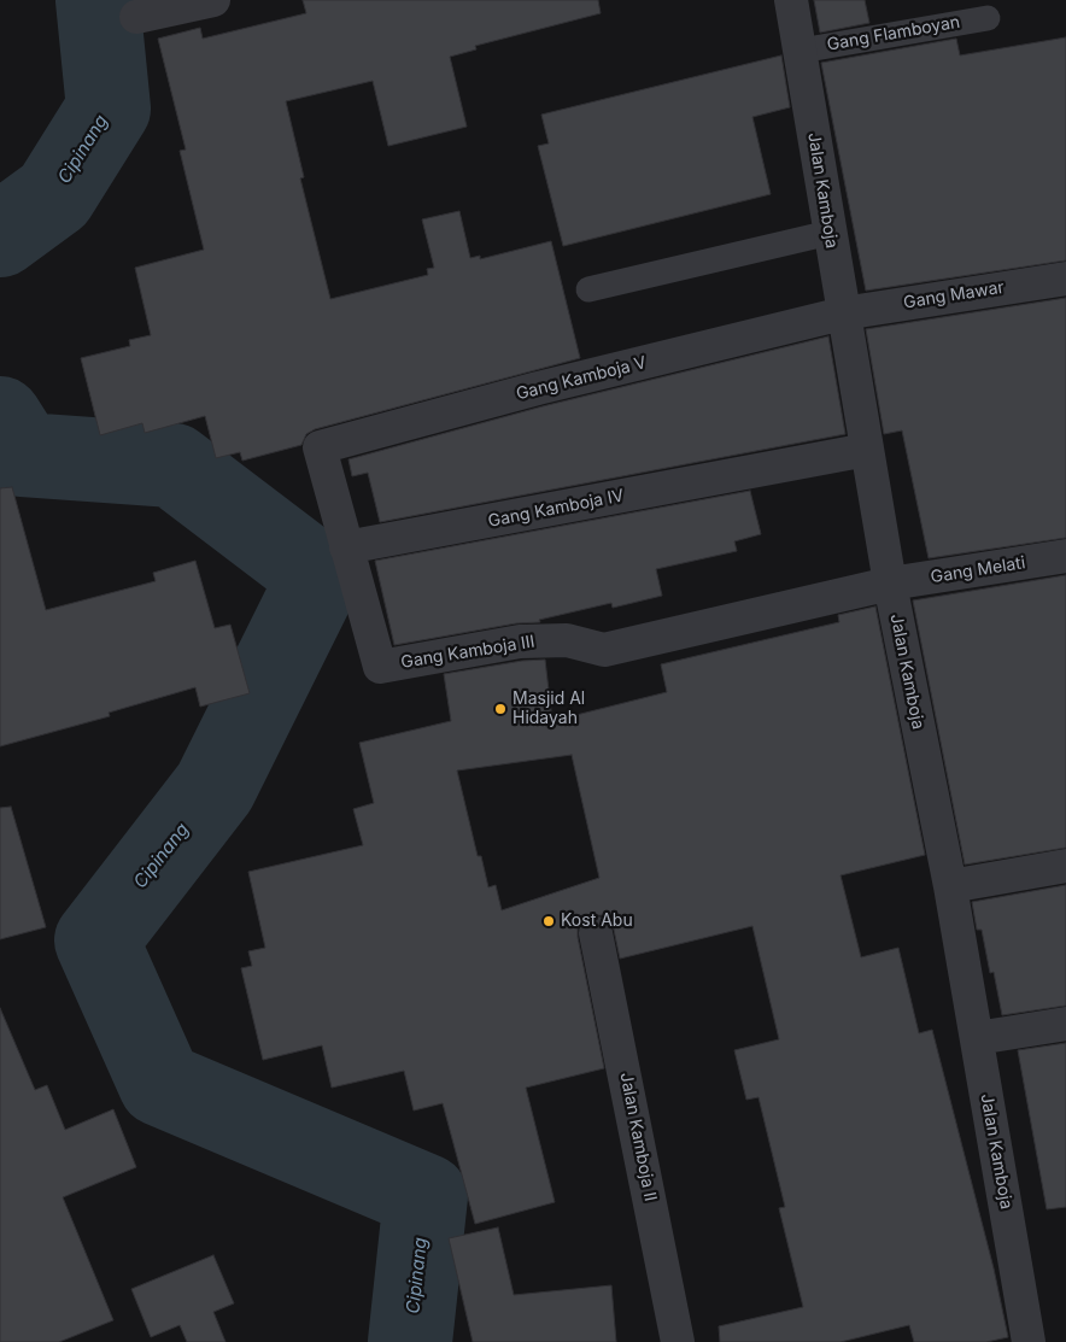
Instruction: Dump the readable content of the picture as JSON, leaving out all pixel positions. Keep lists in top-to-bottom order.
{
  "streets": {
    "street": [
      "Jalan Kamboja",
      "Gang Mawar",
      "Gang Kamboja V",
      "Gang Kamboja IV",
      "Gang Melati",
      "Gang Kamboja III",
      "Jalan Kamboja II"
    ],
    "lane": ["Gang Flamboyan"]
  },
  "crossings": [
    ["Gang Flamboyan", "Jalan Kamboja"],
    ["Jalan Kamboja", "Gang Mawar"],
    ["Jalan Kamboja", "Gang Kamboja V"],
    ["Jalan Kamboja", "Gang Kamboja IV"],
    ["Jalan Kamboja", "Gang Melati"],
    ["Jalan Kamboja", "Gang Kamboja III"],
    ["Gang Mawar", "Gang Kamboja V"],
    ["Gang Kamboja V", "Gang Kamboja IV"],
    ["Gang Kamboja V", "Gang Kamboja III"],
    ["Gang Kamboja IV", "Gang Kamboja III"],
    ["Gang Melati", "Gang Kamboja III"]
  ],
  "water": ["Cipinang"],
  "places": ["Masjid Al Hidayah", "Kost Abu"]
}
